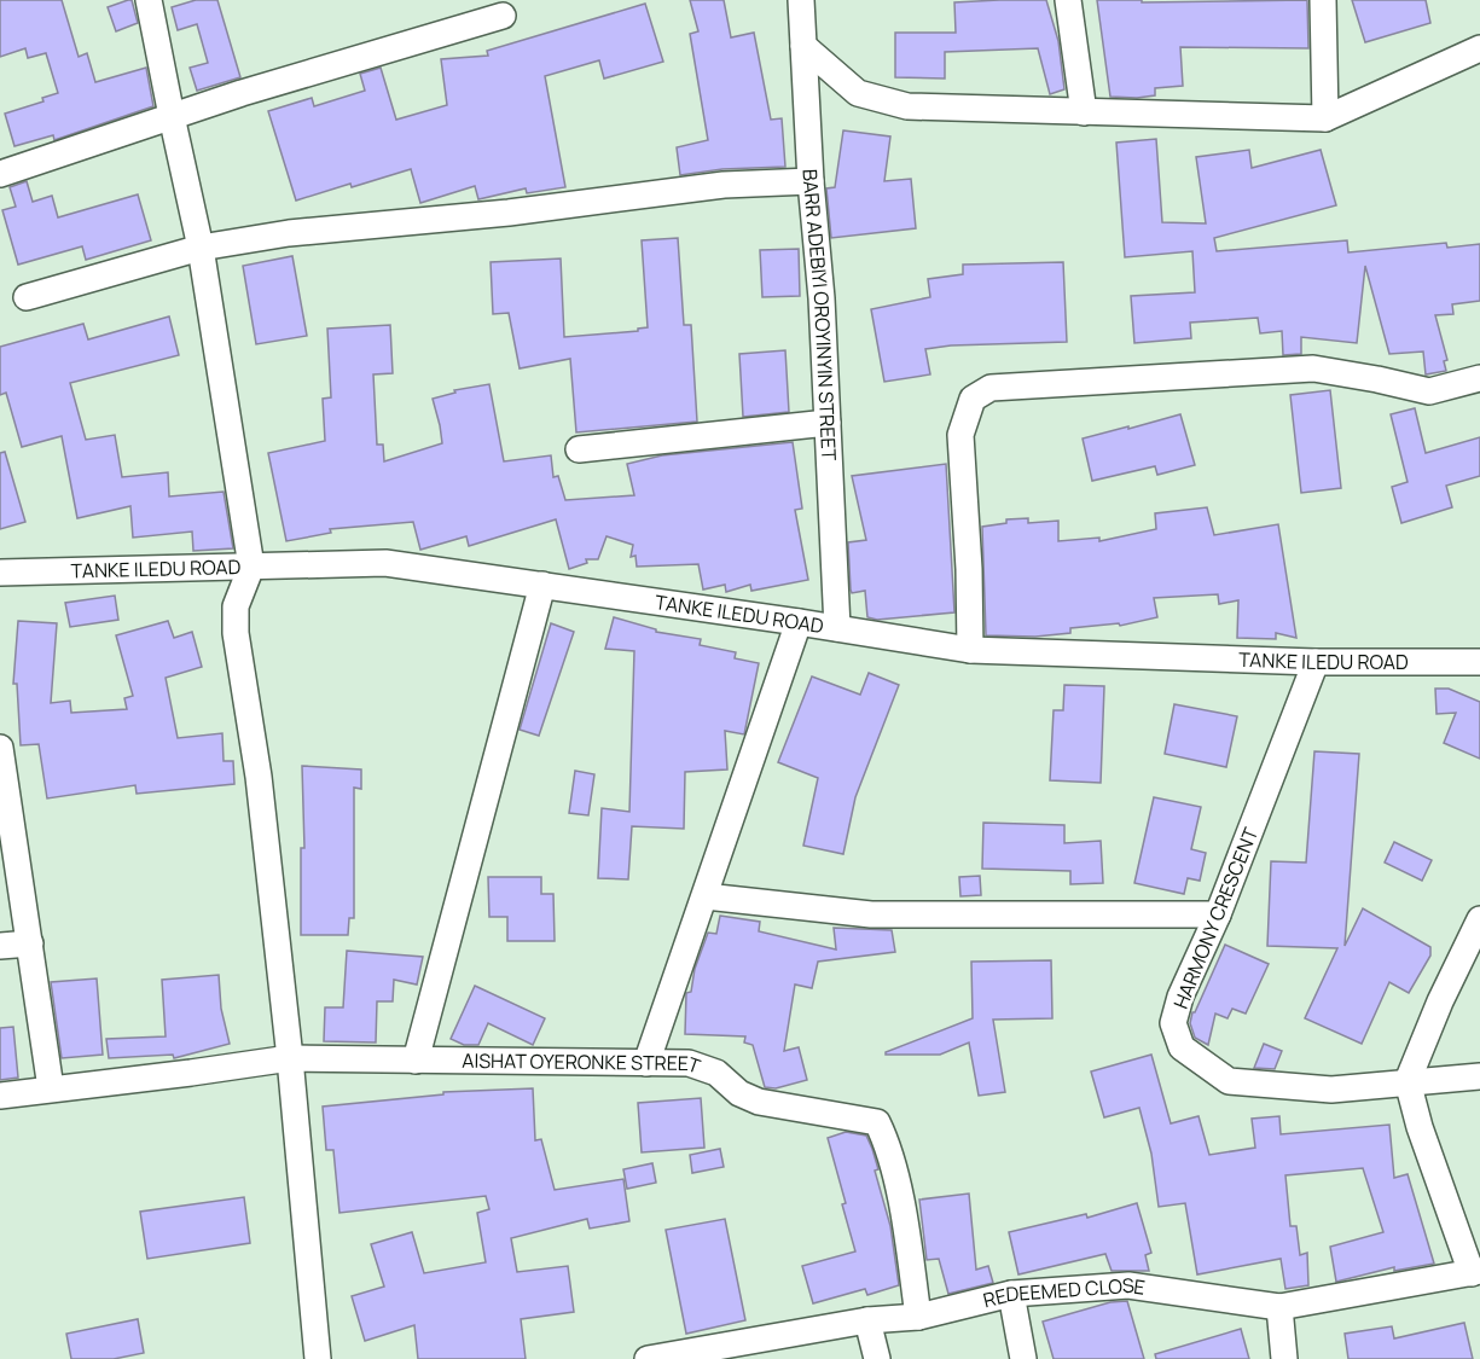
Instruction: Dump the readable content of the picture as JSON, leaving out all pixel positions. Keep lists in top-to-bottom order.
{
  "streets": {
    "street": [
      "BARR ADEBIYI OROYINYIN STREET",
      "TANKE ILEDU ROAD",
      "HARMONY CRESCENT",
      "AISHAT OYERONKE STREET",
      "REDEEMED CLOSE"
    ]
  },
  "crossings": [
    ["BARR ADEBIYI OROYINYIN STREET", "TANKE ILEDU ROAD"],
    ["TANKE ILEDU ROAD", "HARMONY CRESCENT"],
    ["AISHAT OYERONKE STREET", "REDEEMED CLOSE"]
  ]
}
